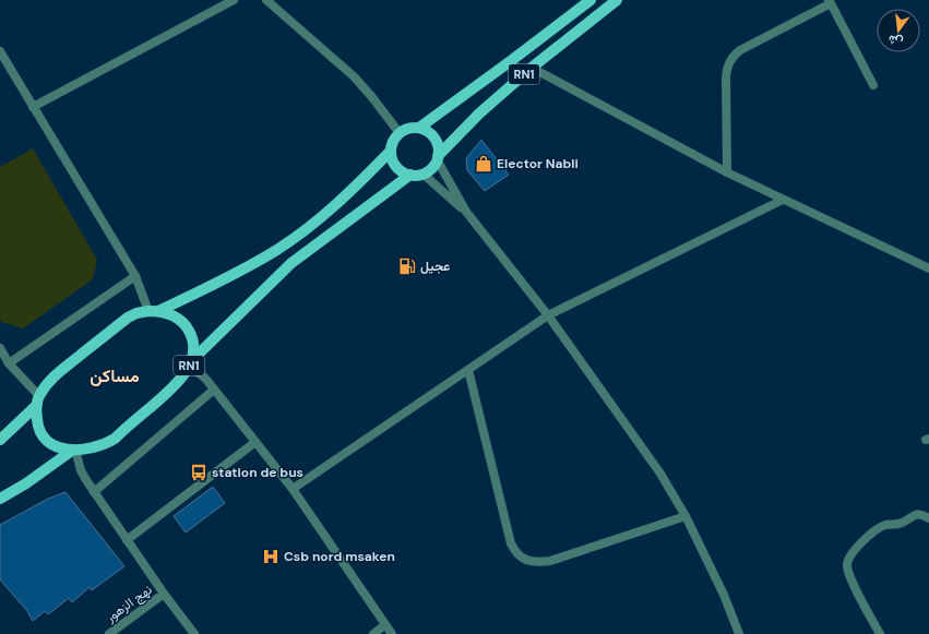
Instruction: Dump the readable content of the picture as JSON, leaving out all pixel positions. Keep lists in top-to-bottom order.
{
  "streets": {
    "main road": ["RN1"],
    "street": ["نهج الزهور"]
  },
  "districts": ["مساكن"],
  "places": {
    "shop": ["Elector Nabli"],
    "fuel station": ["عجيل"],
    "bus stop": ["station de bus"],
    "hospital": ["Csb nord msaken"]
  },
  "north": "bottom"
}
